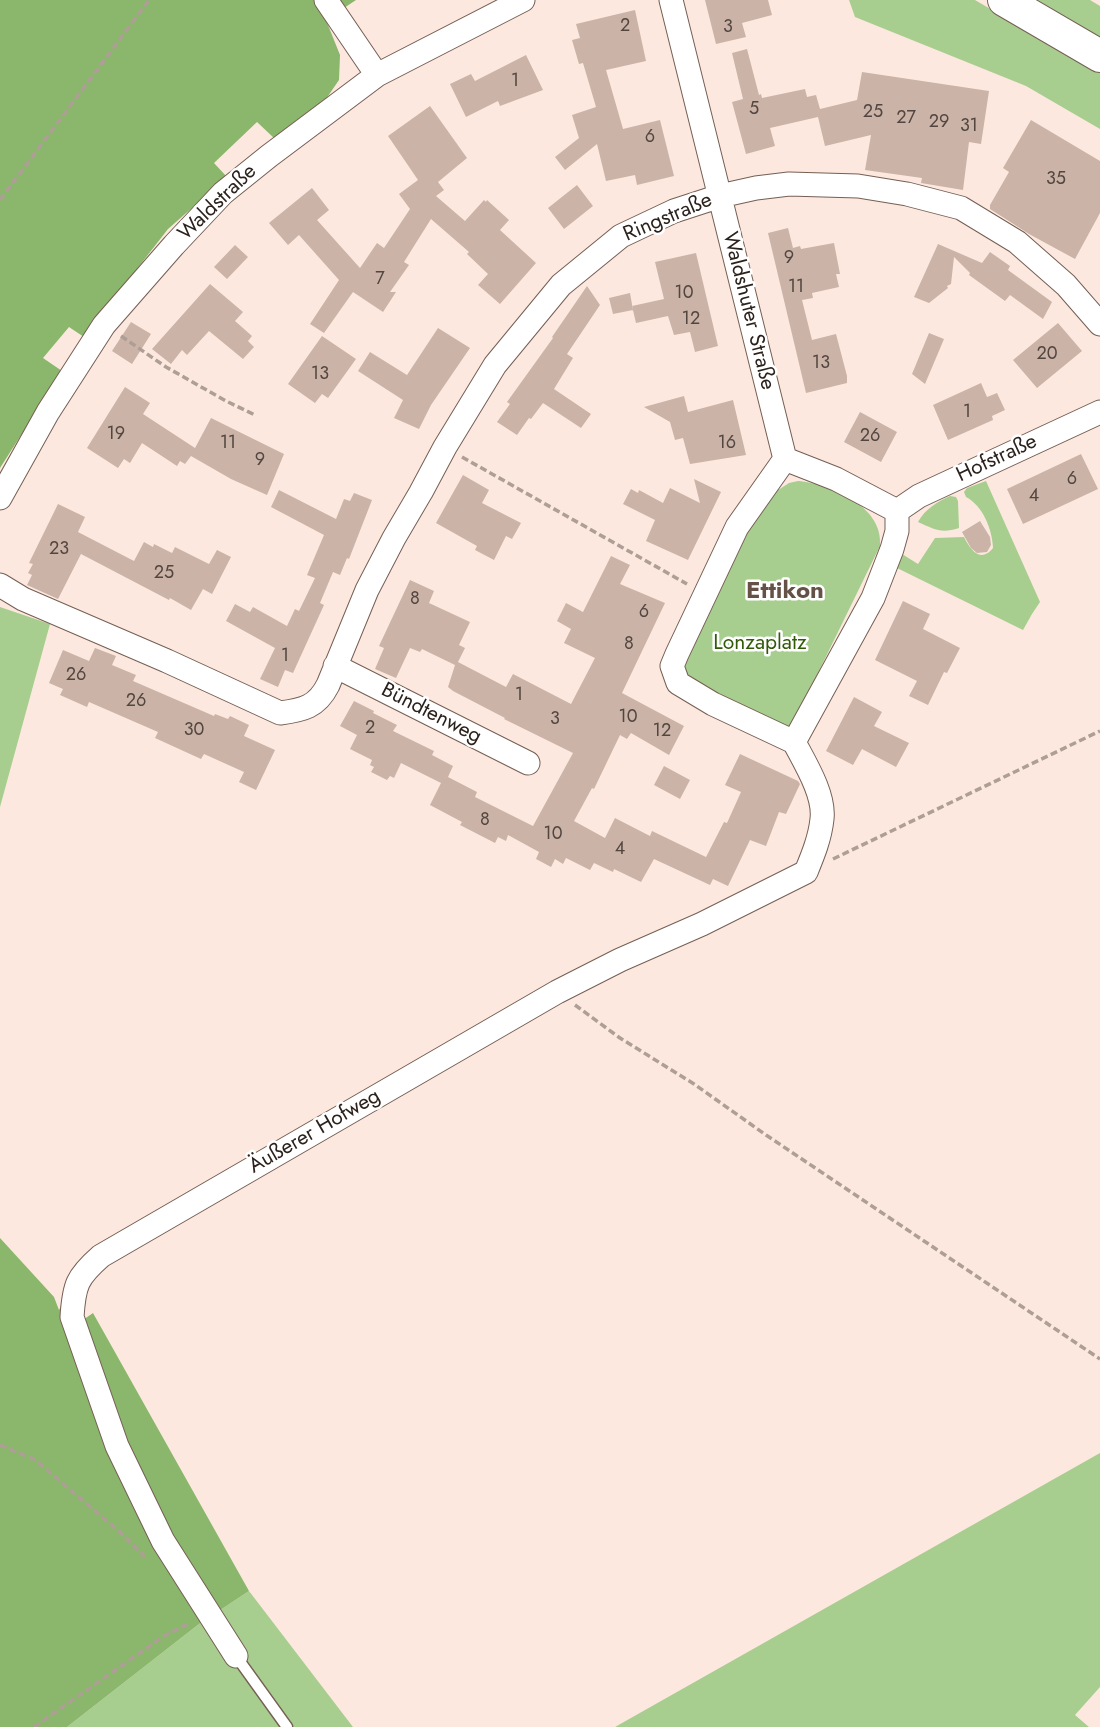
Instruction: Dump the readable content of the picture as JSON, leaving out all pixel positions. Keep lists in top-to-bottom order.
{
  "streets": {
    "street": [
      "Waldstraße",
      "Ringstraße",
      "Waldshuter Straße",
      "Hofstraße",
      "Bündtenweg",
      "Äußerer Hofweg"
    ]
  },
  "crossings": [
    ["Ringstraße", "Waldshuter Straße"],
    ["Ringstraße", "Bündtenweg"]
  ],
  "districts": ["Ettikon"],
  "parks": ["Lonzaplatz"],
  "house_numbers": [
    "2",
    "3",
    "1",
    "5",
    "25",
    "27",
    "29",
    "31",
    "6",
    "35",
    "9",
    "7",
    "11",
    "10",
    "12",
    "20",
    "13",
    "13",
    "1",
    "19",
    "26",
    "11",
    "16",
    "9",
    "6",
    "4",
    "23",
    "25",
    "8",
    "6",
    "8",
    "1",
    "26",
    "1",
    "26",
    "10",
    "3",
    "2",
    "30",
    "12",
    "8",
    "10",
    "4"
  ]
}
